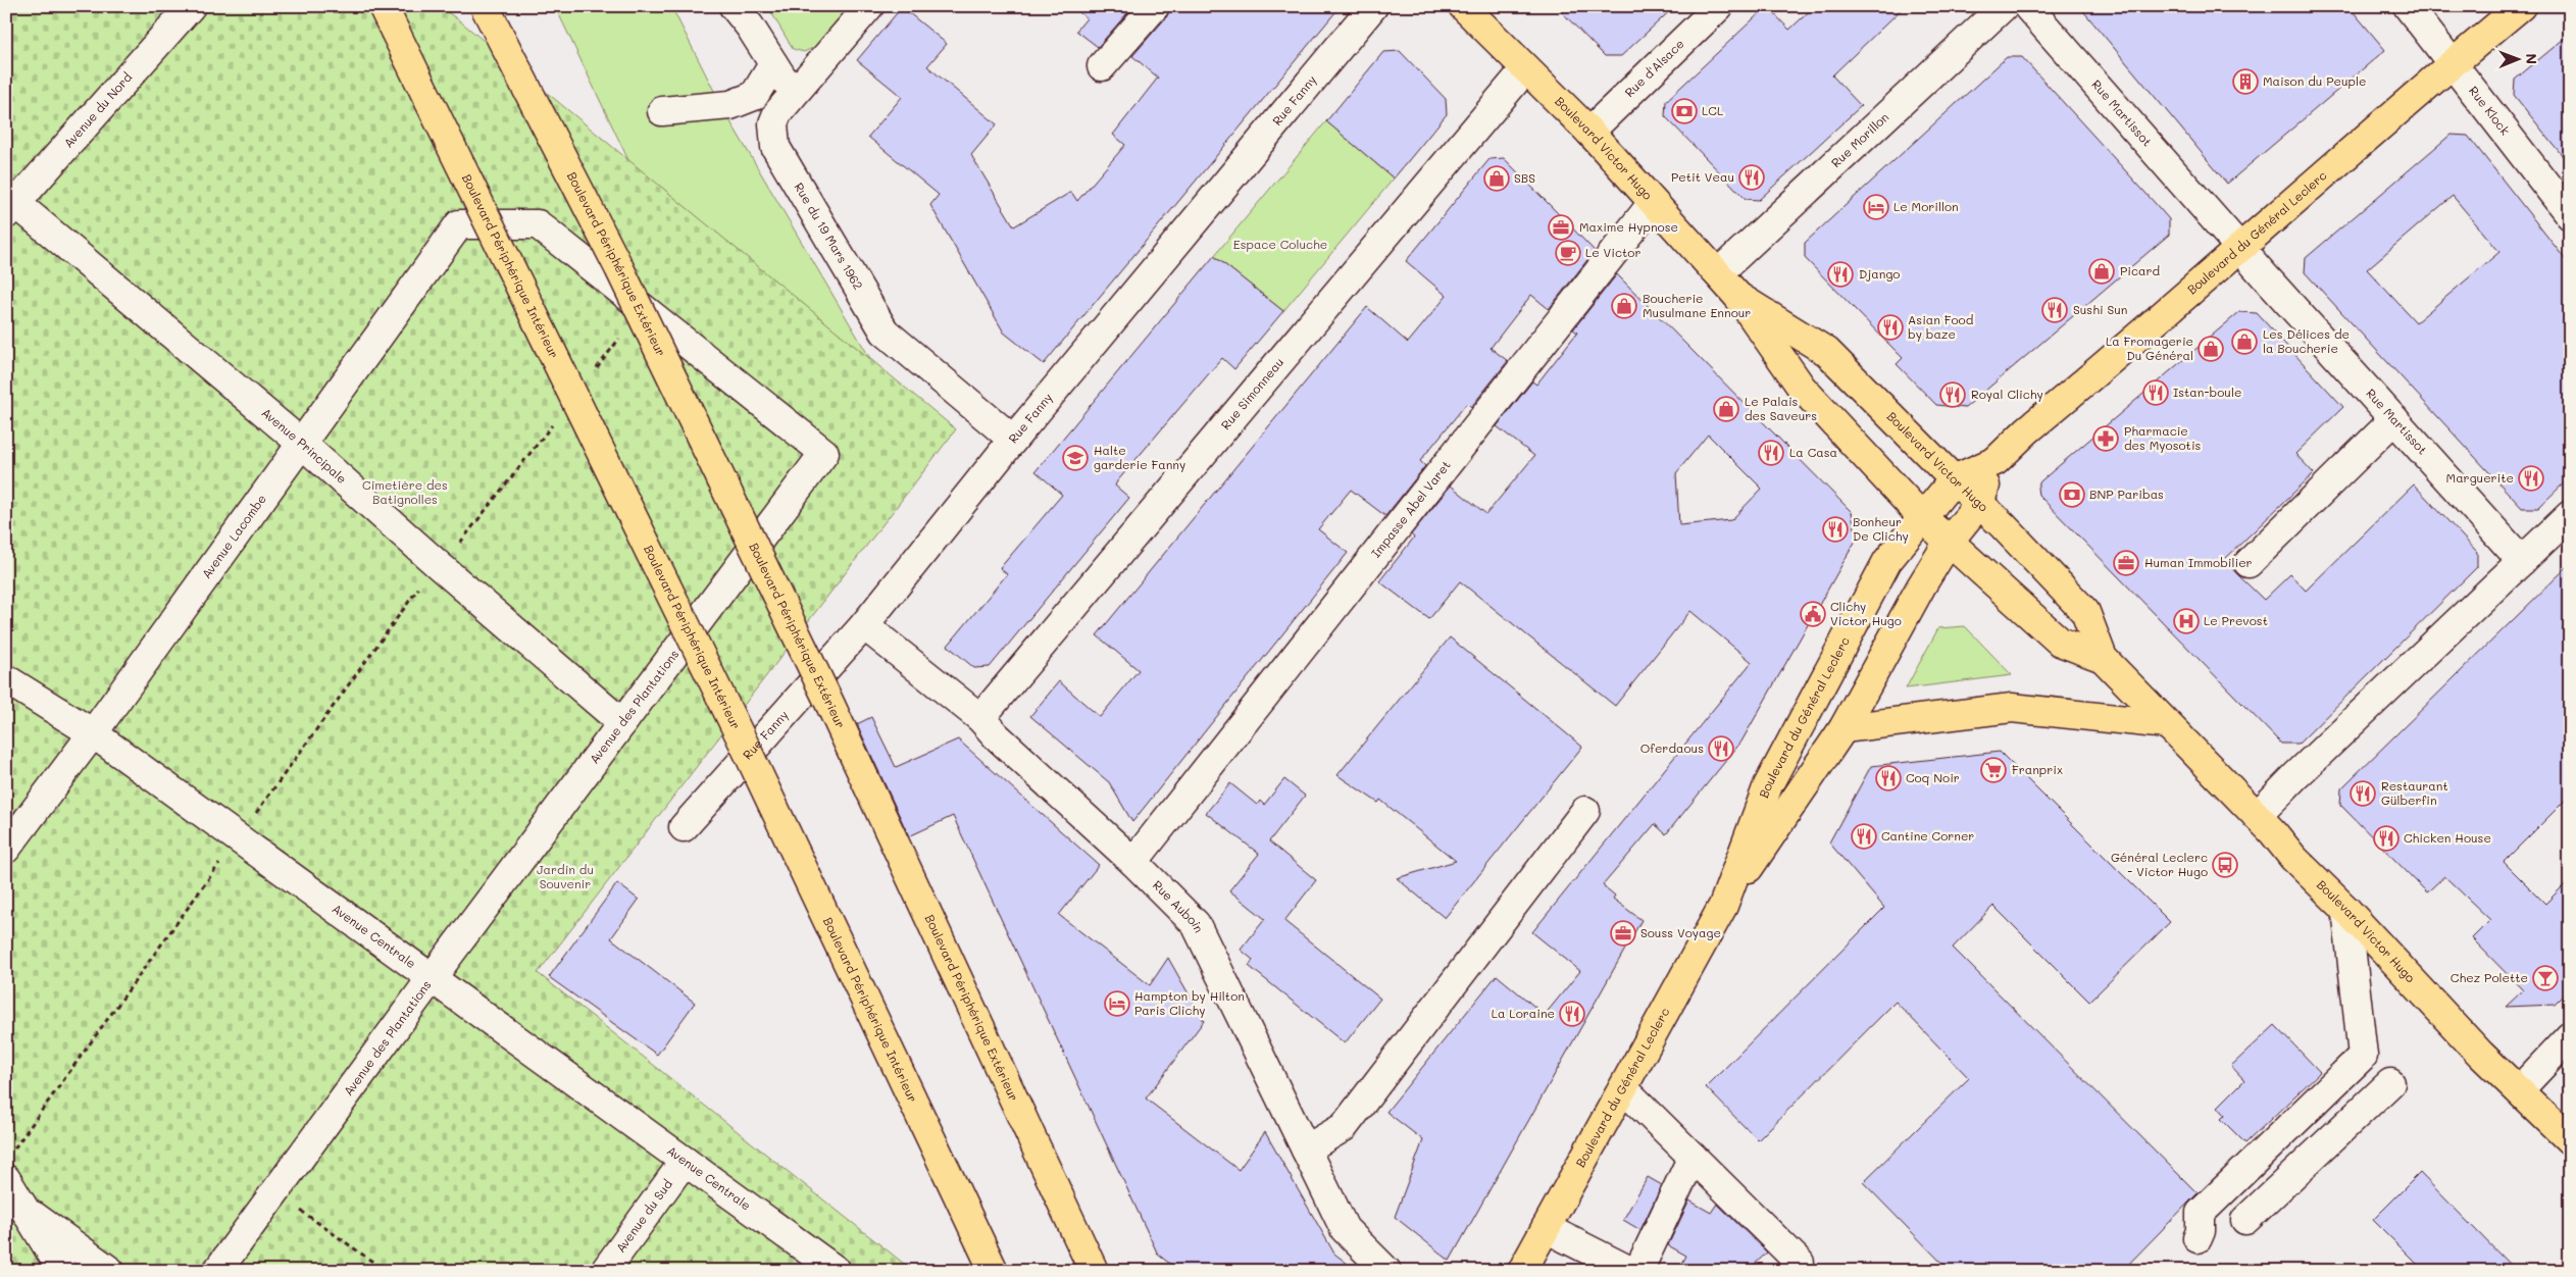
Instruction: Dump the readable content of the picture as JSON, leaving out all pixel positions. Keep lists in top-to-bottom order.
{
  "streets": {
    "main road": [
      "Boulevard Victor Hugo",
      "Boulevard du Général Leclerc",
      "Boulevard Périphérique Extérieur",
      "Boulevard Périphérique Intérieur"
    ],
    "street": [
      "Rue d'Alsace",
      "Rue Fanny",
      "Avenue du Nord",
      "Rue Klock",
      "Rue Martissot",
      "Rue Morillon",
      "Rue du 19 Mars 1962",
      "Rue Simonneau",
      "Avenue Principale",
      "Impasse Abel Varet",
      "Avenue Lacombe",
      "Avenue des Plantations",
      "Rue Auboin",
      "Avenue Centrale",
      "Avenue du Sud"
    ]
  },
  "crossings": [
    ["Rue d'Alsace", "Boulevard Victor Hugo"],
    ["Rue Fanny", "Rue du 19 Mars 1962"],
    ["Rue Fanny", "Rue Auboin"],
    ["Avenue du Nord", "Avenue Principale"],
    ["Rue Klock", "Boulevard du Général Leclerc"],
    ["Rue Martissot", "Boulevard du Général Leclerc"],
    ["Rue Morillon", "Boulevard Victor Hugo"],
    ["Boulevard Victor Hugo", "Boulevard du Général Leclerc"],
    ["Boulevard Victor Hugo", "Rue Simonneau"],
    ["Boulevard Victor Hugo", "Impasse Abel Varet"],
    ["Rue Simonneau", "Rue Auboin"],
    ["Avenue Principale", "Avenue Lacombe"],
    ["Avenue Principale", "Avenue des Plantations"],
    ["Impasse Abel Varet", "Rue Auboin"],
    ["Avenue Lacombe", "Avenue des Plantations"],
    ["Avenue Lacombe", "Avenue Centrale"],
    ["Avenue des Plantations", "Avenue Centrale"],
    ["Avenue Centrale", "Avenue du Sud"]
  ],
  "parks": ["Espace Coluche", "Cimetière des Batignolles", "Jardin du Souvenir"],
  "places": {
    "building": ["Maison du Peuple"],
    "bank": ["LCL", "BNP Paribas"],
    "restaurant": [
      "Petit Veau",
      "Django",
      "Sushi Sun",
      "Asian Food by baze",
      "Istan-boule",
      "Royal Clichy",
      "La Casa",
      "Marguerite",
      "Bonheur De Clichy",
      "Oferdaous",
      "Coq Noir",
      "Restaurant Gülberfin",
      "Cantine Corner",
      "Chicken House",
      "La Loraine"
    ],
    "shop": [
      "SBS",
      "Picard",
      "Boucherie Musulmane Ennour",
      "Les Délices de la Boucherie",
      "La Fromagerie Du Général",
      "Le Palais des Saveurs"
    ],
    "hotel": ["Le Morillon", "Hampton by Hilton Paris Clichy"],
    "office": ["Maxime Hypnose", "Human Immobilier", "Souss Voyage"],
    "cafe": ["Le Victor"],
    "pharmacy": ["Pharmacie des Myosotis"],
    "school or university": ["Halte garderie Fanny"],
    "public building": ["Clichy Victor Hugo"],
    "hospital": ["Le Prevost"],
    "supermarket": ["Franprix"],
    "bus stop": ["Général Leclerc - Victor Hugo"],
    "bar": ["Chez Polette"]
  },
  "north": "right"
}
